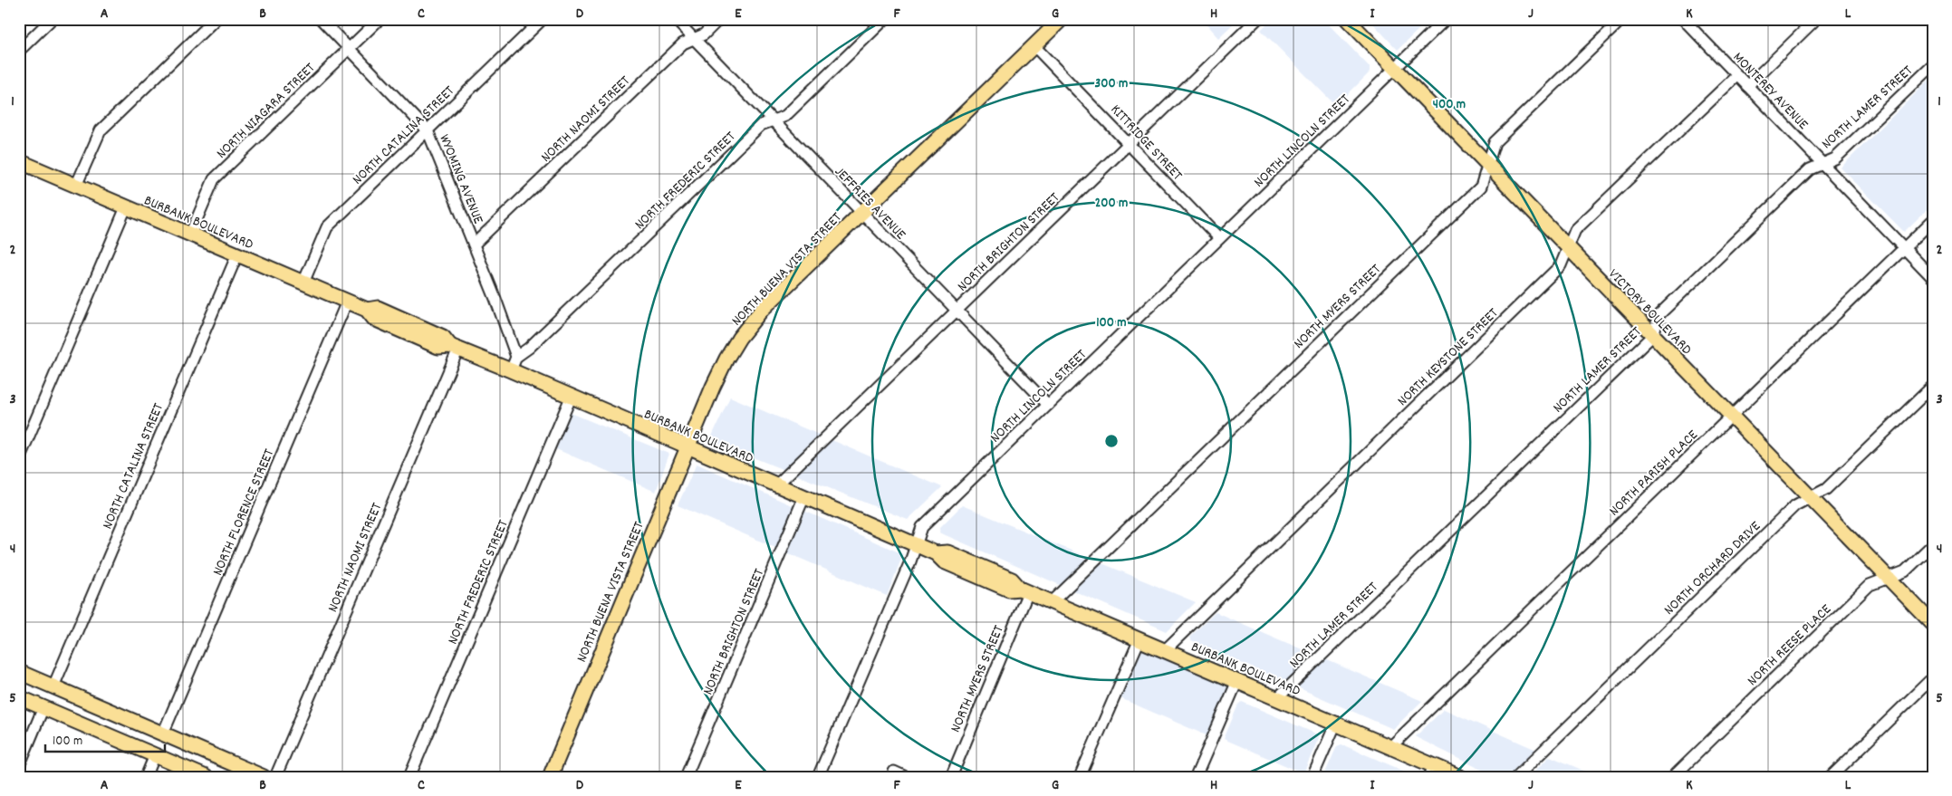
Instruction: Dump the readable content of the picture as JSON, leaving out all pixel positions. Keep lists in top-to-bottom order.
{
  "streets": {
    "main road": ["BURBANK BOULEVARD", "NORTH BUENA VISTA STREET", "VICTORY BOULEVARD"],
    "street": [
      "MONTEREY AVENUE",
      "NORTH LAMER STREET",
      "NORTH NIAGARA STREET",
      "NORTH NAOMI STREET",
      "NORTH CATALINA STREET",
      "NORTH LINCOLN STREET",
      "KITTRIDGE STREET",
      "WYOMING AVENUE",
      "NORTH FREDERIC STREET",
      "JEFFRIES AVENUE",
      "NORTH BRIGHTON STREET",
      "NORTH MYERS STREET",
      "NORTH KEYSTONE STREET",
      "NORTH PARISH PLACE",
      "NORTH FLORENCE STREET",
      "NORTH ORCHARD DRIVE",
      "NORTH REESE PLACE"
    ]
  },
  "crossings": [
    ["MONTEREY AVENUE", "NORTH LAMER STREET"],
    ["MONTEREY AVENUE", "NORTH KEYSTONE STREET"],
    ["MONTEREY AVENUE", "NORTH PARISH PLACE"],
    ["NORTH LAMER STREET", "BURBANK BOULEVARD"],
    ["NORTH LAMER STREET", "VICTORY BOULEVARD"],
    ["NORTH NIAGARA STREET", "WYOMING AVENUE"],
    ["NORTH NIAGARA STREET", "BURBANK BOULEVARD"],
    ["NORTH NAOMI STREET", "WYOMING AVENUE"],
    ["NORTH NAOMI STREET", "JEFFRIES AVENUE"],
    ["NORTH NAOMI STREET", "BURBANK BOULEVARD"],
    ["NORTH CATALINA STREET", "WYOMING AVENUE"],
    ["NORTH CATALINA STREET", "BURBANK BOULEVARD"],
    ["NORTH LINCOLN STREET", "KITTRIDGE STREET"],
    ["NORTH LINCOLN STREET", "JEFFRIES AVENUE"],
    ["NORTH LINCOLN STREET", "BURBANK BOULEVARD"],
    ["NORTH LINCOLN STREET", "VICTORY BOULEVARD"],
    ["KITTRIDGE STREET", "NORTH BRIGHTON STREET"],
    ["KITTRIDGE STREET", "NORTH BUENA VISTA STREET"],
    ["WYOMING AVENUE", "NORTH FREDERIC STREET"],
    ["NORTH FREDERIC STREET", "JEFFRIES AVENUE"],
    ["NORTH FREDERIC STREET", "BURBANK BOULEVARD"],
    ["JEFFRIES AVENUE", "NORTH BRIGHTON STREET"],
    ["JEFFRIES AVENUE", "NORTH BUENA VISTA STREET"],
    ["BURBANK BOULEVARD", "NORTH BRIGHTON STREET"],
    ["BURBANK BOULEVARD", "NORTH BUENA VISTA STREET"],
    ["BURBANK BOULEVARD", "NORTH MYERS STREET"],
    ["BURBANK BOULEVARD", "NORTH KEYSTONE STREET"],
    ["BURBANK BOULEVARD", "NORTH PARISH PLACE"],
    ["BURBANK BOULEVARD", "NORTH FLORENCE STREET"],
    ["NORTH MYERS STREET", "VICTORY BOULEVARD"],
    ["VICTORY BOULEVARD", "NORTH KEYSTONE STREET"],
    ["VICTORY BOULEVARD", "NORTH PARISH PLACE"],
    ["VICTORY BOULEVARD", "NORTH ORCHARD DRIVE"],
    ["VICTORY BOULEVARD", "NORTH REESE PLACE"]
  ],
  "scale_bar": "100 m",
  "grid": {
    "columns": [
      "A",
      "B",
      "C",
      "D",
      "E",
      "F",
      "G",
      "H",
      "I",
      "J",
      "K",
      "L"
    ],
    "rows": [
      "1",
      "2",
      "3",
      "4",
      "5"
    ]
  },
  "rings": [
    "300 m",
    "400 m",
    "200 m",
    "100 m"
  ]
}
